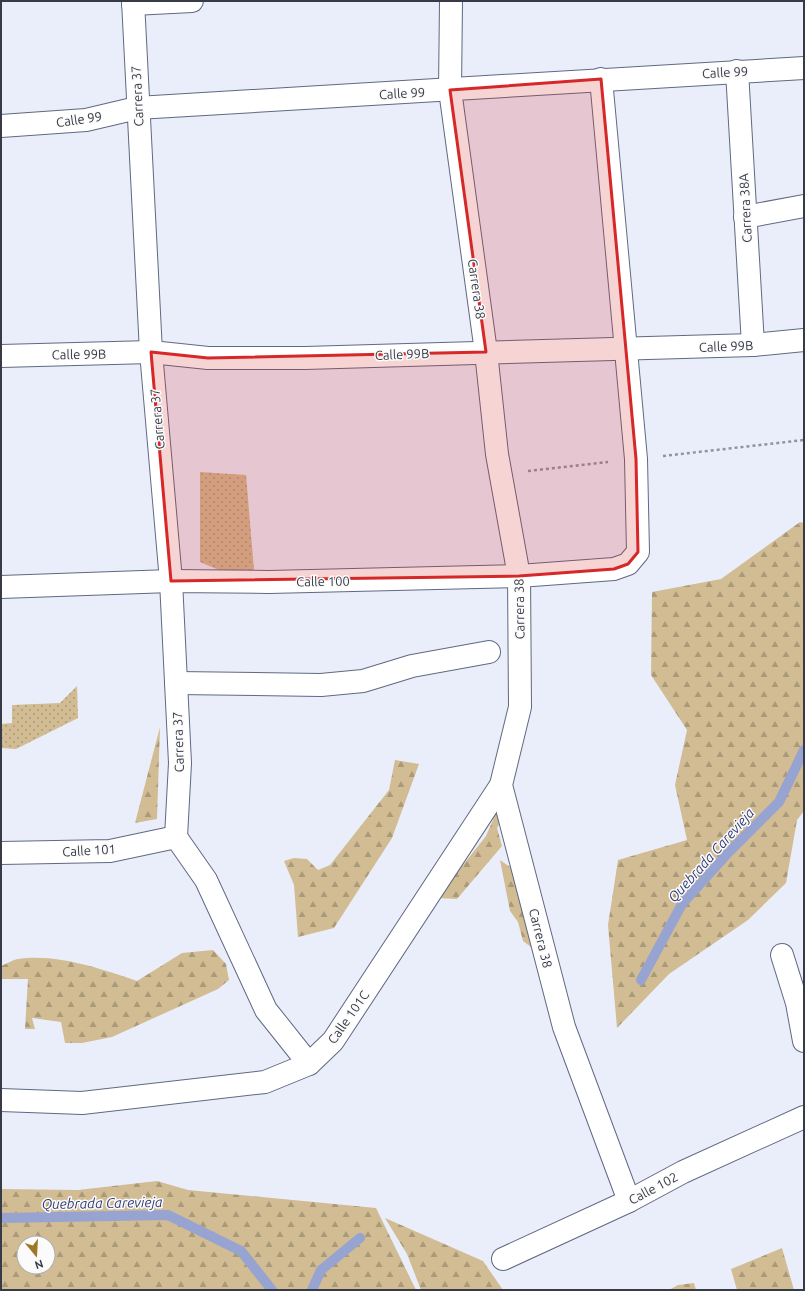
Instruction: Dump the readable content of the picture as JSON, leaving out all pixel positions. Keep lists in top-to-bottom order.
{
  "streets": {
    "street": [
      "Calle 99",
      "Carrera 37",
      "Carrera 38A",
      "Carrera 38",
      "Calle 99B",
      "Calle 100",
      "Calle 101",
      "Calle 101C",
      "Calle 102"
    ]
  },
  "crossings": [
    ["Calle 99", "Carrera 37"],
    ["Calle 99", "Carrera 38A"],
    ["Calle 99", "Carrera 38"],
    ["Carrera 37", "Calle 99B"],
    ["Carrera 37", "Calle 100"],
    ["Carrera 37", "Calle 101"],
    ["Carrera 38A", "Calle 99B"],
    ["Carrera 38", "Calle 99B"],
    ["Carrera 38", "Calle 100"],
    ["Carrera 38", "Calle 101C"],
    ["Carrera 38", "Calle 102"],
    ["Calle 99B", "Calle 100"]
  ],
  "water": ["Quebrada Carevieja"],
  "north": "bottom"
}
